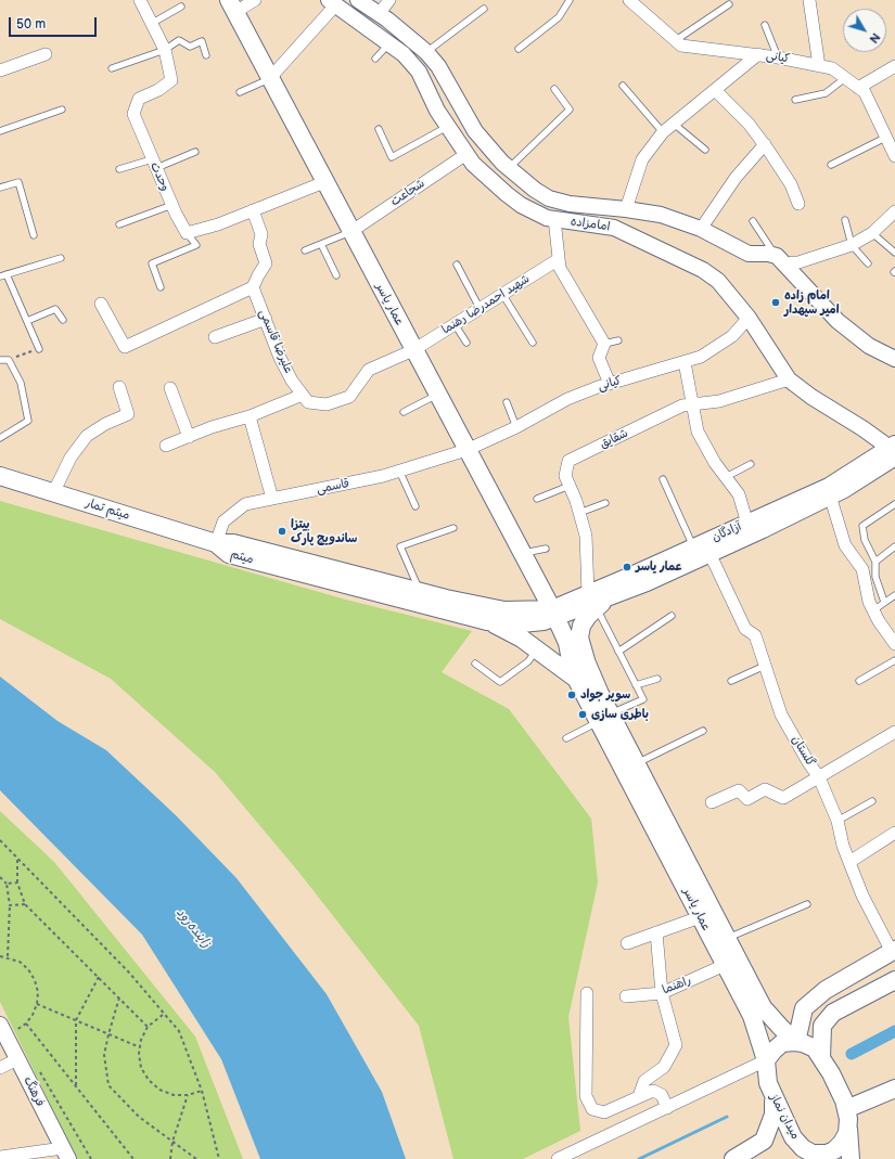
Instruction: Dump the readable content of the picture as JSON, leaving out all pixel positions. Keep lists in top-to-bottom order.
{
  "streets": {
    "main road": [
      "عمار یاسر",
      "میثم تمار",
      "آزادگان",
      "میثم",
      "میدان نماز"
    ],
    "street": [
      "کیانی",
      "وحدت",
      "شجاعت",
      "امامزاده",
      "شهید احمدرضا رهنما",
      "علیرضا قاسمی",
      "شقایق",
      "قاسمی",
      "گلستان",
      "راهنما",
      "فرهنگ"
    ]
  },
  "crossings": [
    ["کیانی", "امامزاده"],
    ["کیانی", "عمار یاسر"],
    ["کیانی", "قاسمی"],
    ["شجاعت", "امامزاده"],
    ["شجاعت", "عمار یاسر"],
    ["امامزاده", "شقایق"],
    ["امامزاده", "آزادگان"],
    ["عمار یاسر", "شهید احمدرضا رهنما"],
    ["عمار یاسر", "علیرضا قاسمی"],
    ["عمار یاسر", "قاسمی"],
    ["عمار یاسر", "آزادگان"],
    ["عمار یاسر", "میثم"],
    ["عمار یاسر", "راهنما"],
    ["عمار یاسر", "میدان نماز"],
    ["شهید احمدرضا رهنما", "علیرضا قاسمی"],
    ["شقایق", "آزادگان"],
    ["قاسمی", "میثم تمار"],
    ["قاسمی", "میثم"],
    ["میثم تمار", "میثم"],
    ["آزادگان", "میثم"],
    ["آزادگان", "گلستان"]
  ],
  "water": ["زاینده‌رود"],
  "places": [
    "امام زاده امیر سپهدار",
    "پیتزا ساندویچ پارک",
    "عمار یاسر",
    "سوپر جواد",
    "باطری سازی"
  ],
  "scale_bar": "50 m",
  "north": "bottom right"
}
